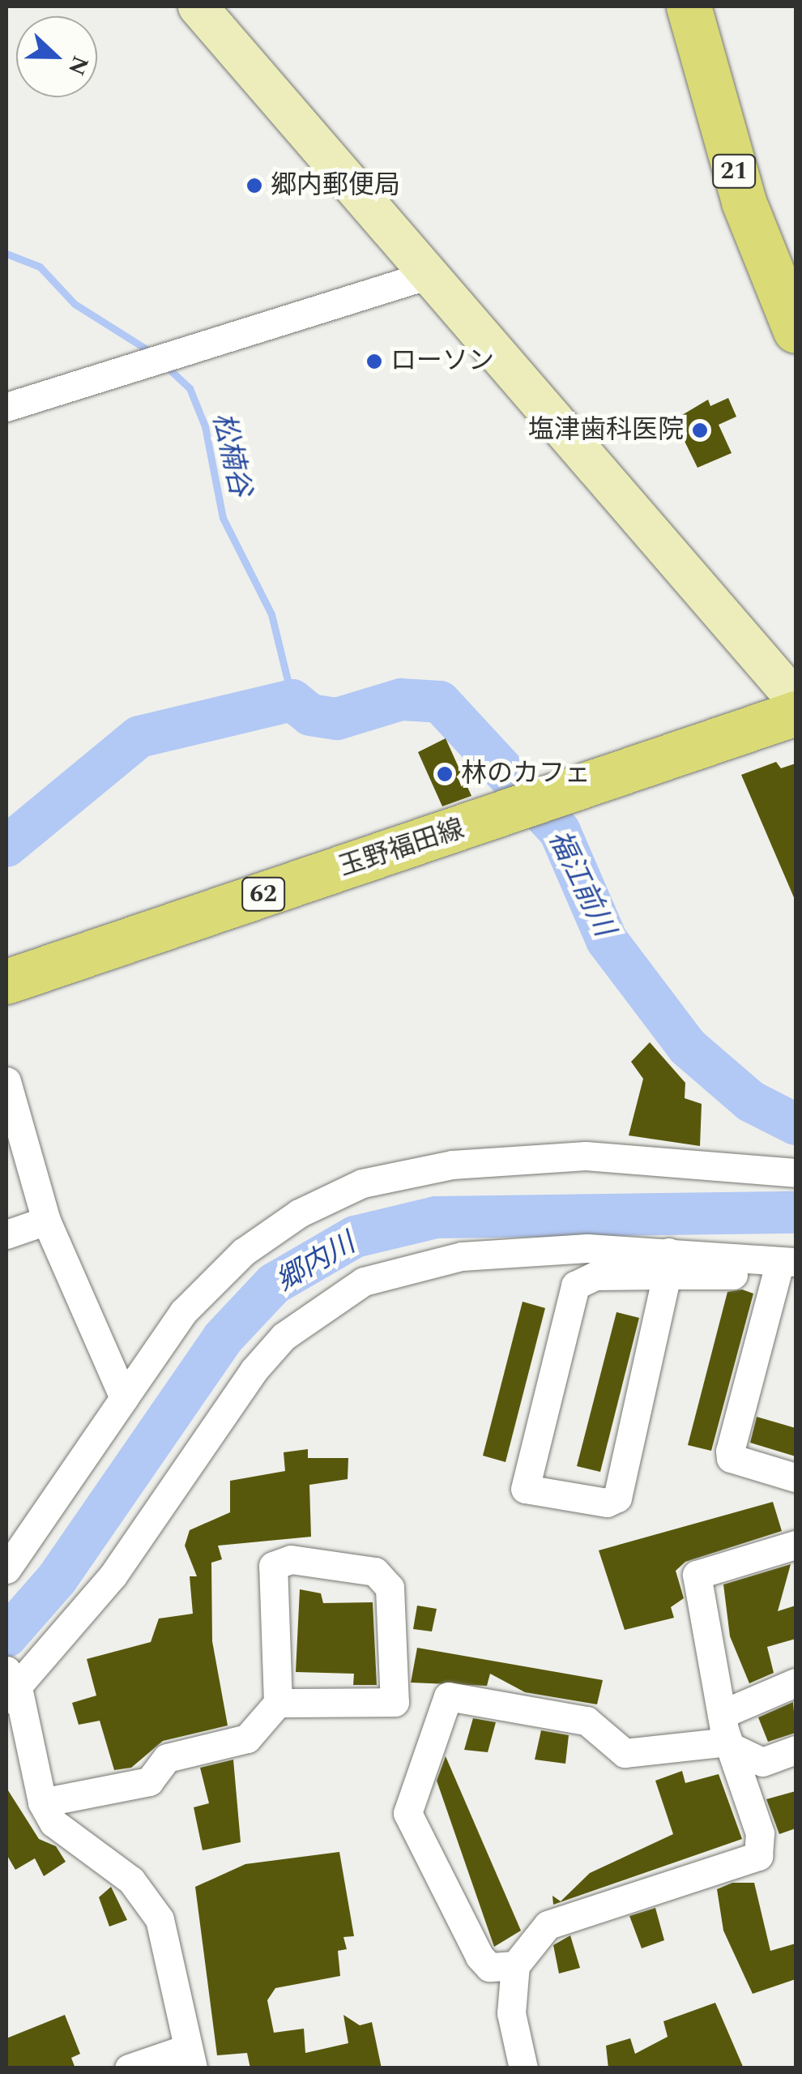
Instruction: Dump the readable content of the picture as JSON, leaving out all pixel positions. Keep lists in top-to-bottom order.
{
  "streets": {
    "main road": ["21", "玉野福田線", "62"]
  },
  "water": ["松楠谷", "福江前川", "郷内川"],
  "places": [
    "郷内郵便局",
    "ローソン",
    "塩津歯科医院",
    "林のカフェ"
  ],
  "north": "right"
}
